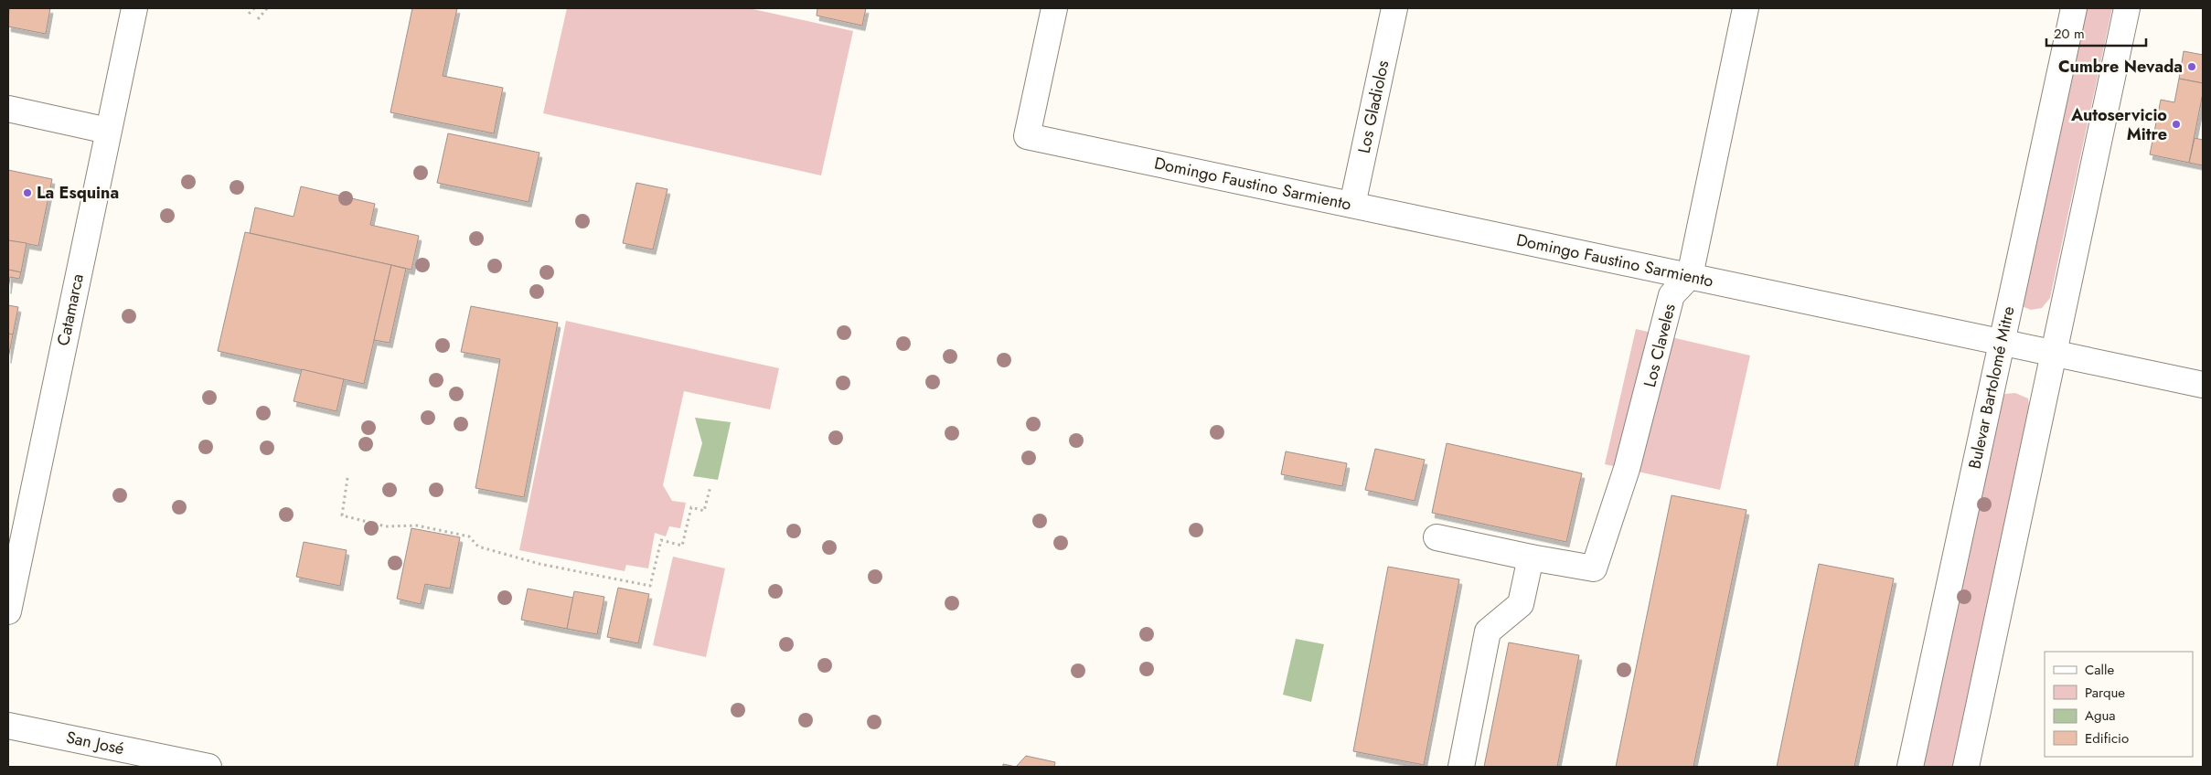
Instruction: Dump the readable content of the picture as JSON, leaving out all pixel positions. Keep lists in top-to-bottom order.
{
  "streets": {
    "street": [
      "Los Gladiolos",
      "Domingo Faustino Sarmiento",
      "Catamarca",
      "Los Claveles",
      "Bulevar Bartolomé Mitre",
      "San José"
    ]
  },
  "crossings": [
    ["Los Gladiolos", "Domingo Faustino Sarmiento"],
    ["Domingo Faustino Sarmiento", "Los Claveles"],
    ["Domingo Faustino Sarmiento", "Bulevar Bartolomé Mitre"]
  ],
  "places": ["Cumbre Nevada", "Autoservicio Mitre", "La Esquina"],
  "legend": [
    "Calle",
    "Parque",
    "Agua",
    "Edificio"
  ],
  "scale_bar": "20 m"
}
